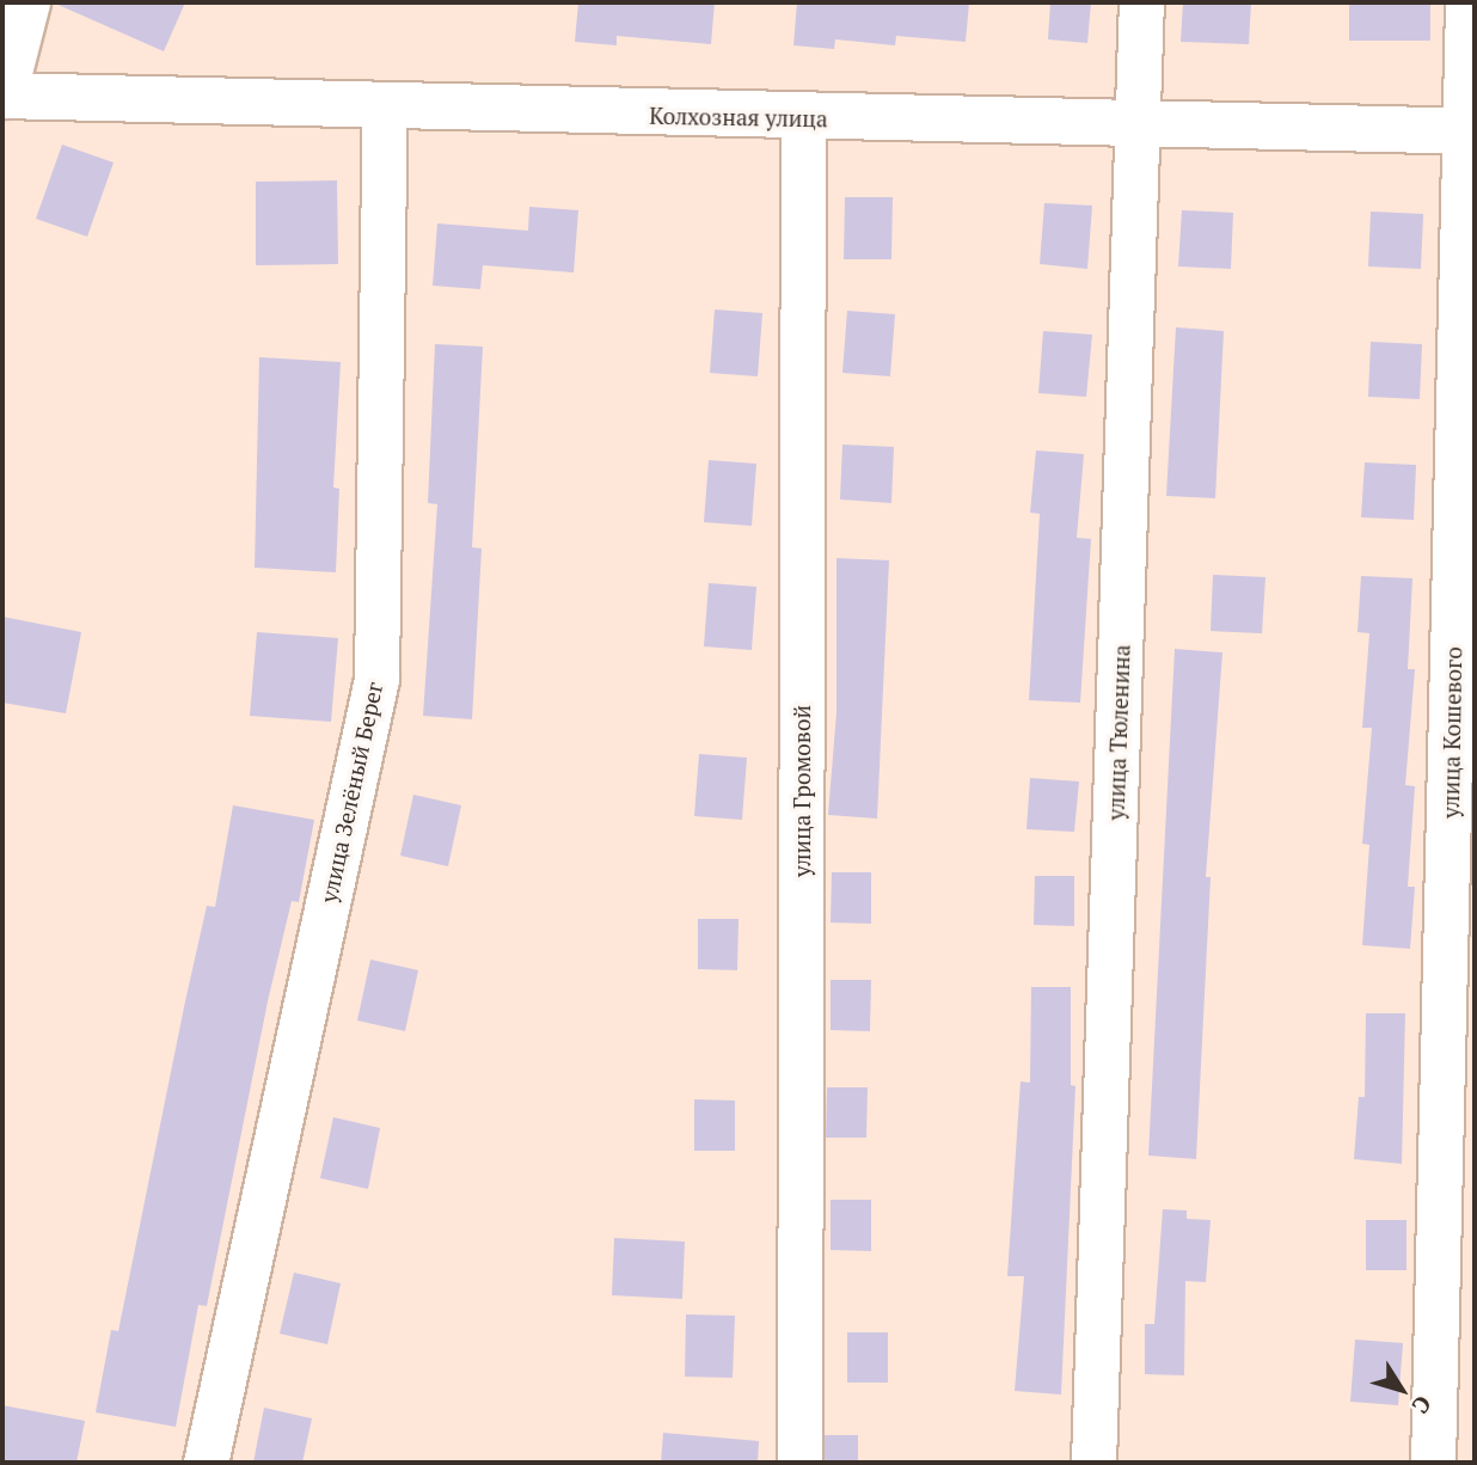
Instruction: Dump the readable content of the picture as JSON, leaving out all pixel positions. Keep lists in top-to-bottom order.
{
  "streets": {
    "main road": ["Колхозная улица"],
    "street": [
      "улица Тюленина",
      "улица Кошевого",
      "улица Громовой",
      "улица Зелёный Берег"
    ]
  },
  "crossings": [
    ["Колхозная улица", "улица Тюленина"],
    ["Колхозная улица", "улица Кошевого"],
    ["Колхозная улица", "улица Громовой"],
    ["Колхозная улица", "улица Зелёный Берег"]
  ],
  "north": "bottom right"
}
